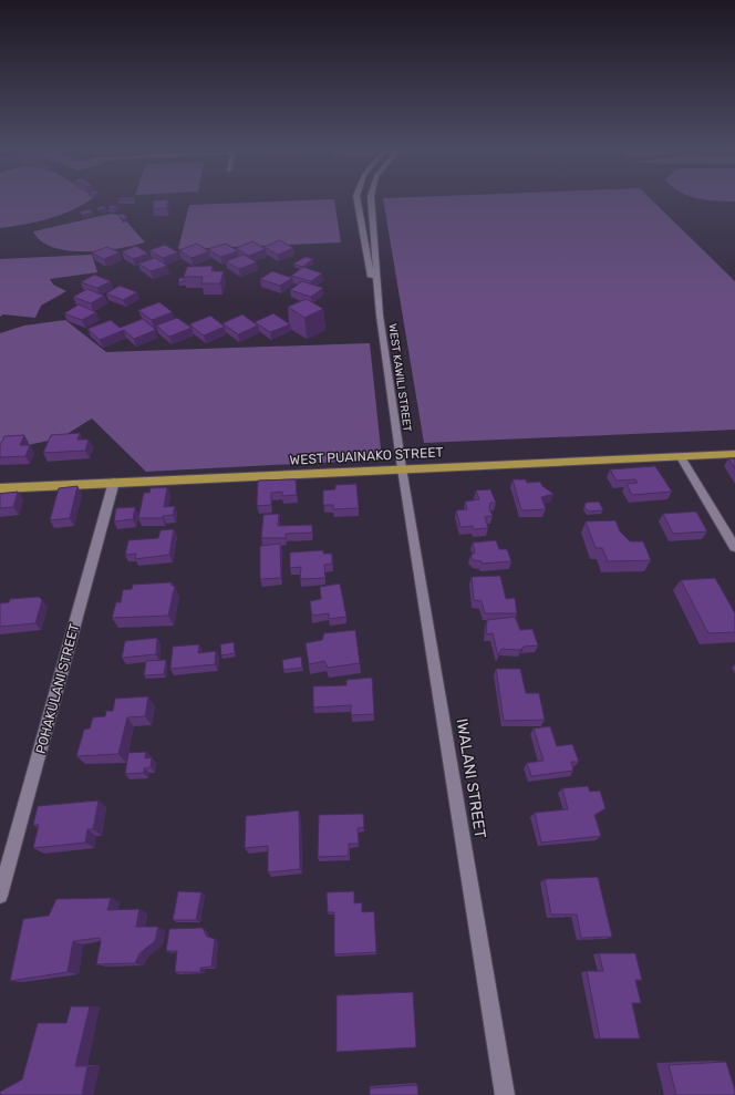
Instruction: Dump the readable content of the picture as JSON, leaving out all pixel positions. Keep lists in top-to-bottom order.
{
  "streets": {
    "highway": ["WEST PUAINAKO STREET"],
    "street": ["WEST KAWILI STREET", "POHAKULANI STREET", "IWALANI STREET"]
  },
  "crossings": [
    ["WEST KAWILI STREET", "WEST PUAINAKO STREET"],
    ["WEST KAWILI STREET", "IWALANI STREET"],
    ["WEST PUAINAKO STREET", "POHAKULANI STREET"],
    ["WEST PUAINAKO STREET", "IWALANI STREET"]
  ]
}
